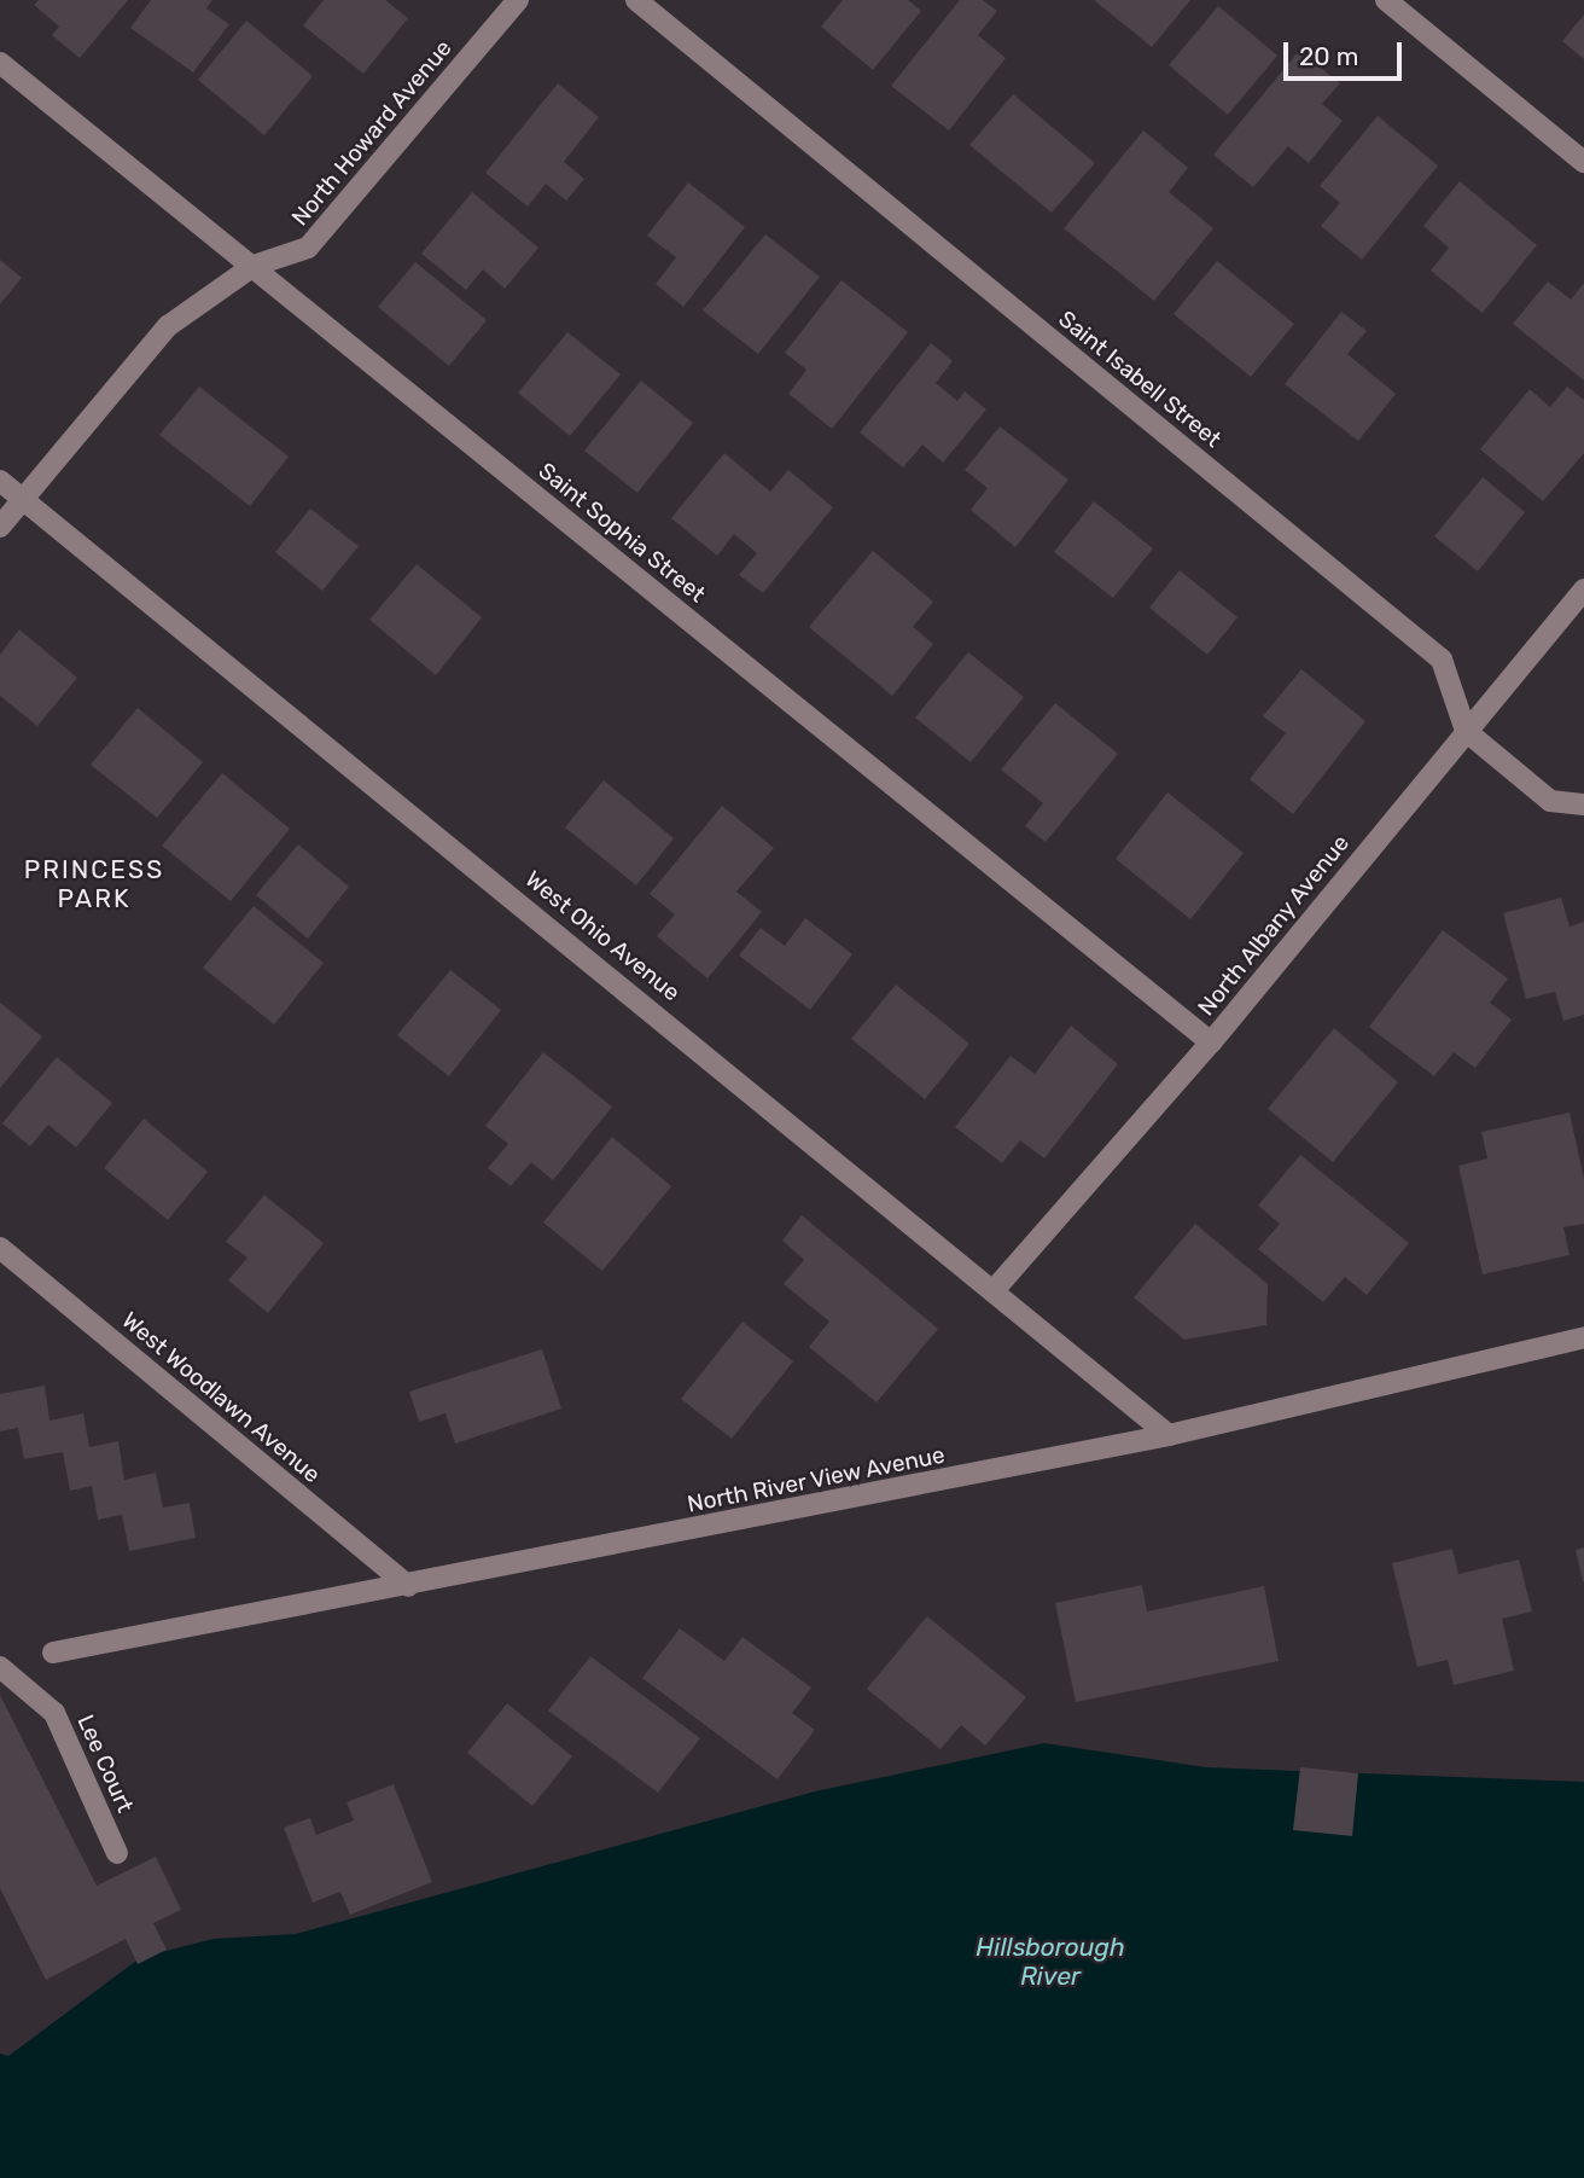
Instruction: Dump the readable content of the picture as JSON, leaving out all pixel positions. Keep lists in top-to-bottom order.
{
  "streets": {
    "street": [
      "North Howard Avenue",
      "Saint Isabell Street",
      "Saint Sophia Street",
      "North Albany Avenue",
      "West Ohio Avenue",
      "West Woodlawn Avenue",
      "North River View Avenue",
      "Lee Court"
    ]
  },
  "crossings": [
    ["North Howard Avenue", "Saint Sophia Street"],
    ["North Howard Avenue", "West Ohio Avenue"],
    ["Saint Isabell Street", "North Albany Avenue"],
    ["Saint Sophia Street", "North Albany Avenue"],
    ["North Albany Avenue", "West Ohio Avenue"],
    ["West Ohio Avenue", "North River View Avenue"],
    ["West Woodlawn Avenue", "North River View Avenue"]
  ],
  "districts": ["PRINCESS PARK"],
  "water": ["Hillsborough River"],
  "scale_bar": "20 m"
}
